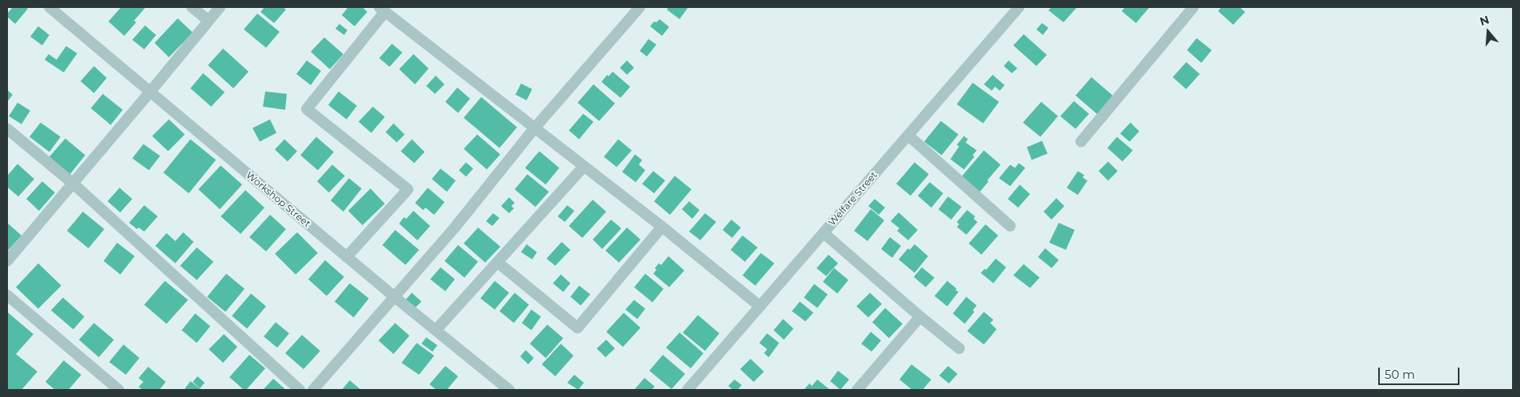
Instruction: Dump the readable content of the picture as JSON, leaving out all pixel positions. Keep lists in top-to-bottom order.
{
  "streets": {
    "street": ["Welfare Street", "Workshop Street"]
  },
  "scale_bar": "50 m",
  "north": "top"
}
